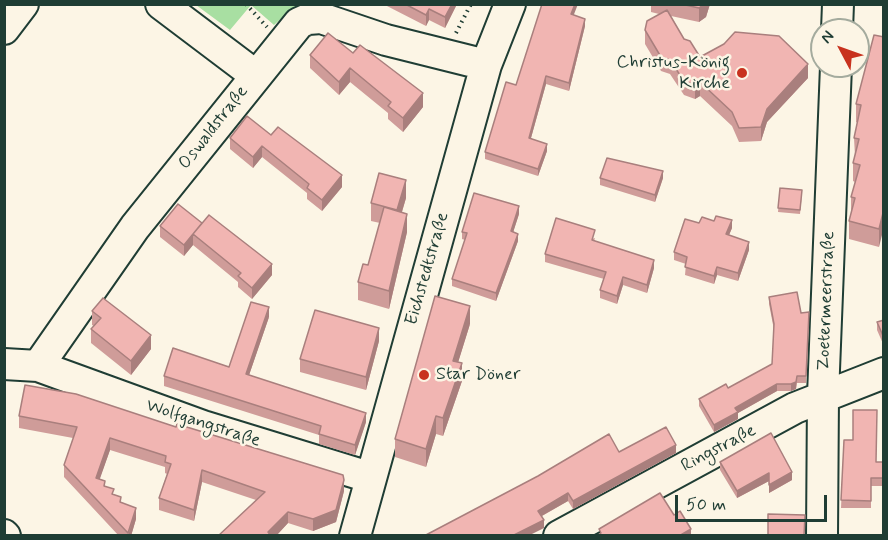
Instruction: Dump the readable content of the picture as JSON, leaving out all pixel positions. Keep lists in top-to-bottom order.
{
  "streets": {
    "street": [
      "Oswaldstraße",
      "Eichstedtstraße",
      "Zoetermeerstraße",
      "Wolfgangstraße",
      "Ringstraße"
    ]
  },
  "crossings": [
    ["Oswaldstraße", "Eichstedtstraße"],
    ["Oswaldstraße", "Wolfgangstraße"],
    ["Eichstedtstraße", "Wolfgangstraße"],
    ["Zoetermeerstraße", "Ringstraße"]
  ],
  "places": ["Christus-König Kirche", "Star Döner"],
  "scale_bar": "50 m",
  "north": "top left"
}
